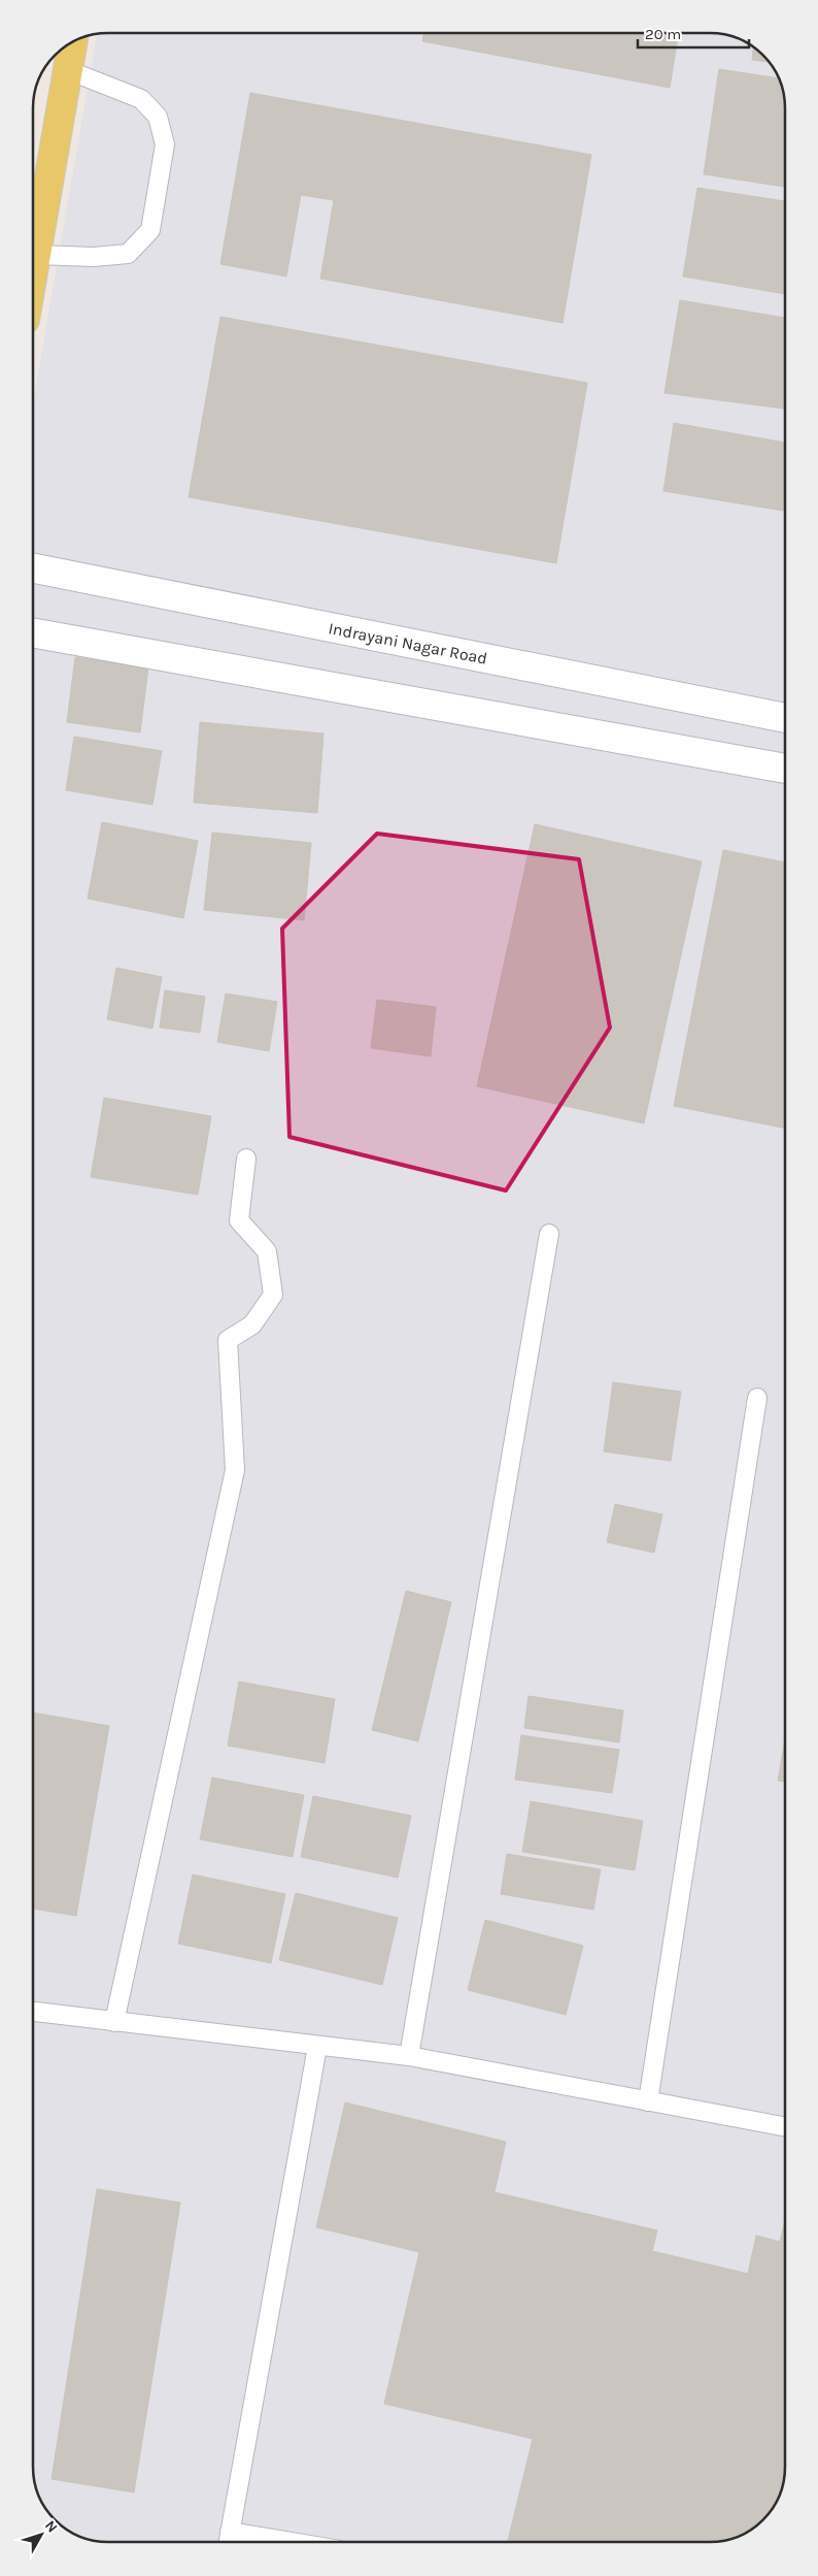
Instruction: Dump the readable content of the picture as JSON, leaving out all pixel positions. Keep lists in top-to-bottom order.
{
  "streets": {
    "main road": ["Indrayani Nagar Road"]
  },
  "scale_bar": "20 m",
  "north": "top right"
}
